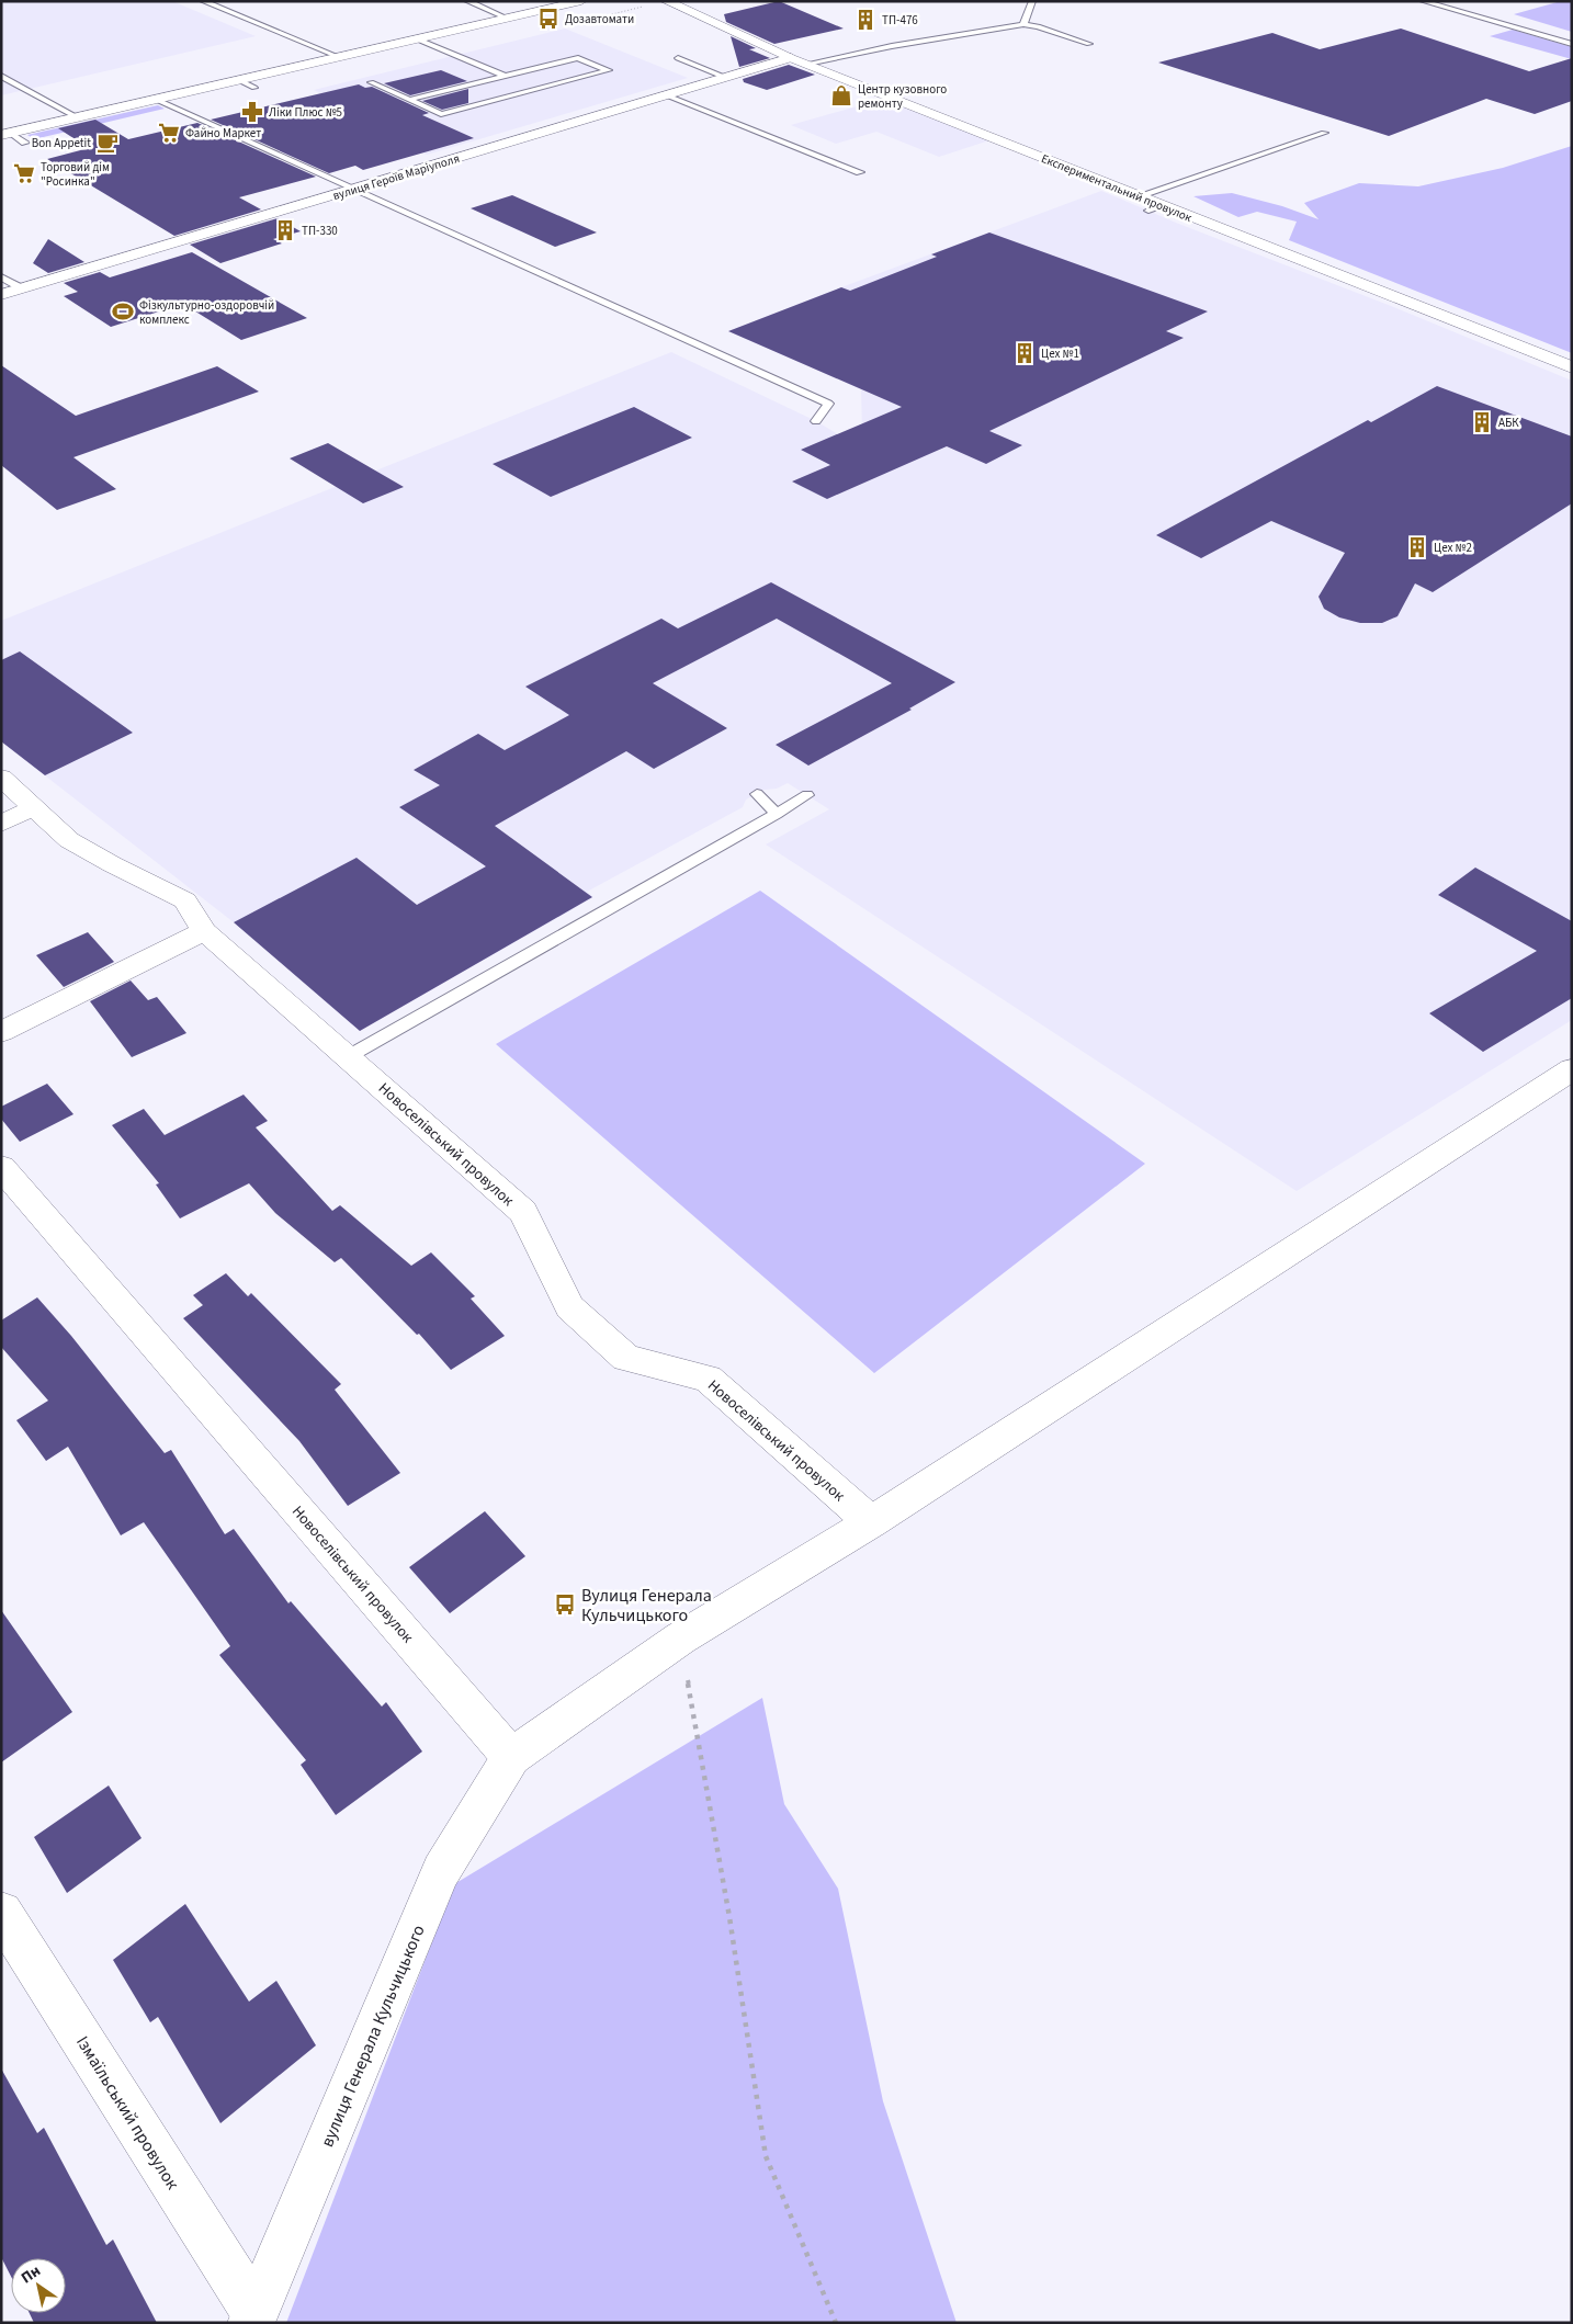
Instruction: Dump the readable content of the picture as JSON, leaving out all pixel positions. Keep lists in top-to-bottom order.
{
  "streets": {
    "street": [
      "вулиця Героїв Маріуполя",
      "Експериментальний провулок",
      "Новоселівський провулок",
      "вулиця Генерала Кульчицького",
      "Ізмаїльський провулок"
    ]
  },
  "crossings": [
    ["вулиця Героїв Маріуполя", "Експериментальний провулок"],
    ["Новоселівський провулок", "вулиця Генерала Кульчицького"],
    ["вулиця Генерала Кульчицького", "Ізмаїльський провулок"]
  ],
  "places": {
    "bus stop": ["Дозавтомати", "Вулиця Генерала Кульчицького"],
    "building": [
      "ТП-476",
      "ТП-330",
      "Цех №1",
      "АБК",
      "Цех №2"
    ],
    "shop": ["Центр кузовного ремонту"],
    "pharmacy": ["Ліки Плюс №5"],
    "supermarket": ["Файно Маркет", "Торговий дім \"Росинка\""],
    "cafe": ["Bon Appetit"],
    "sports": ["Фізкультурно-оздоровчій комплекс"]
  },
  "north": "top left"
}
